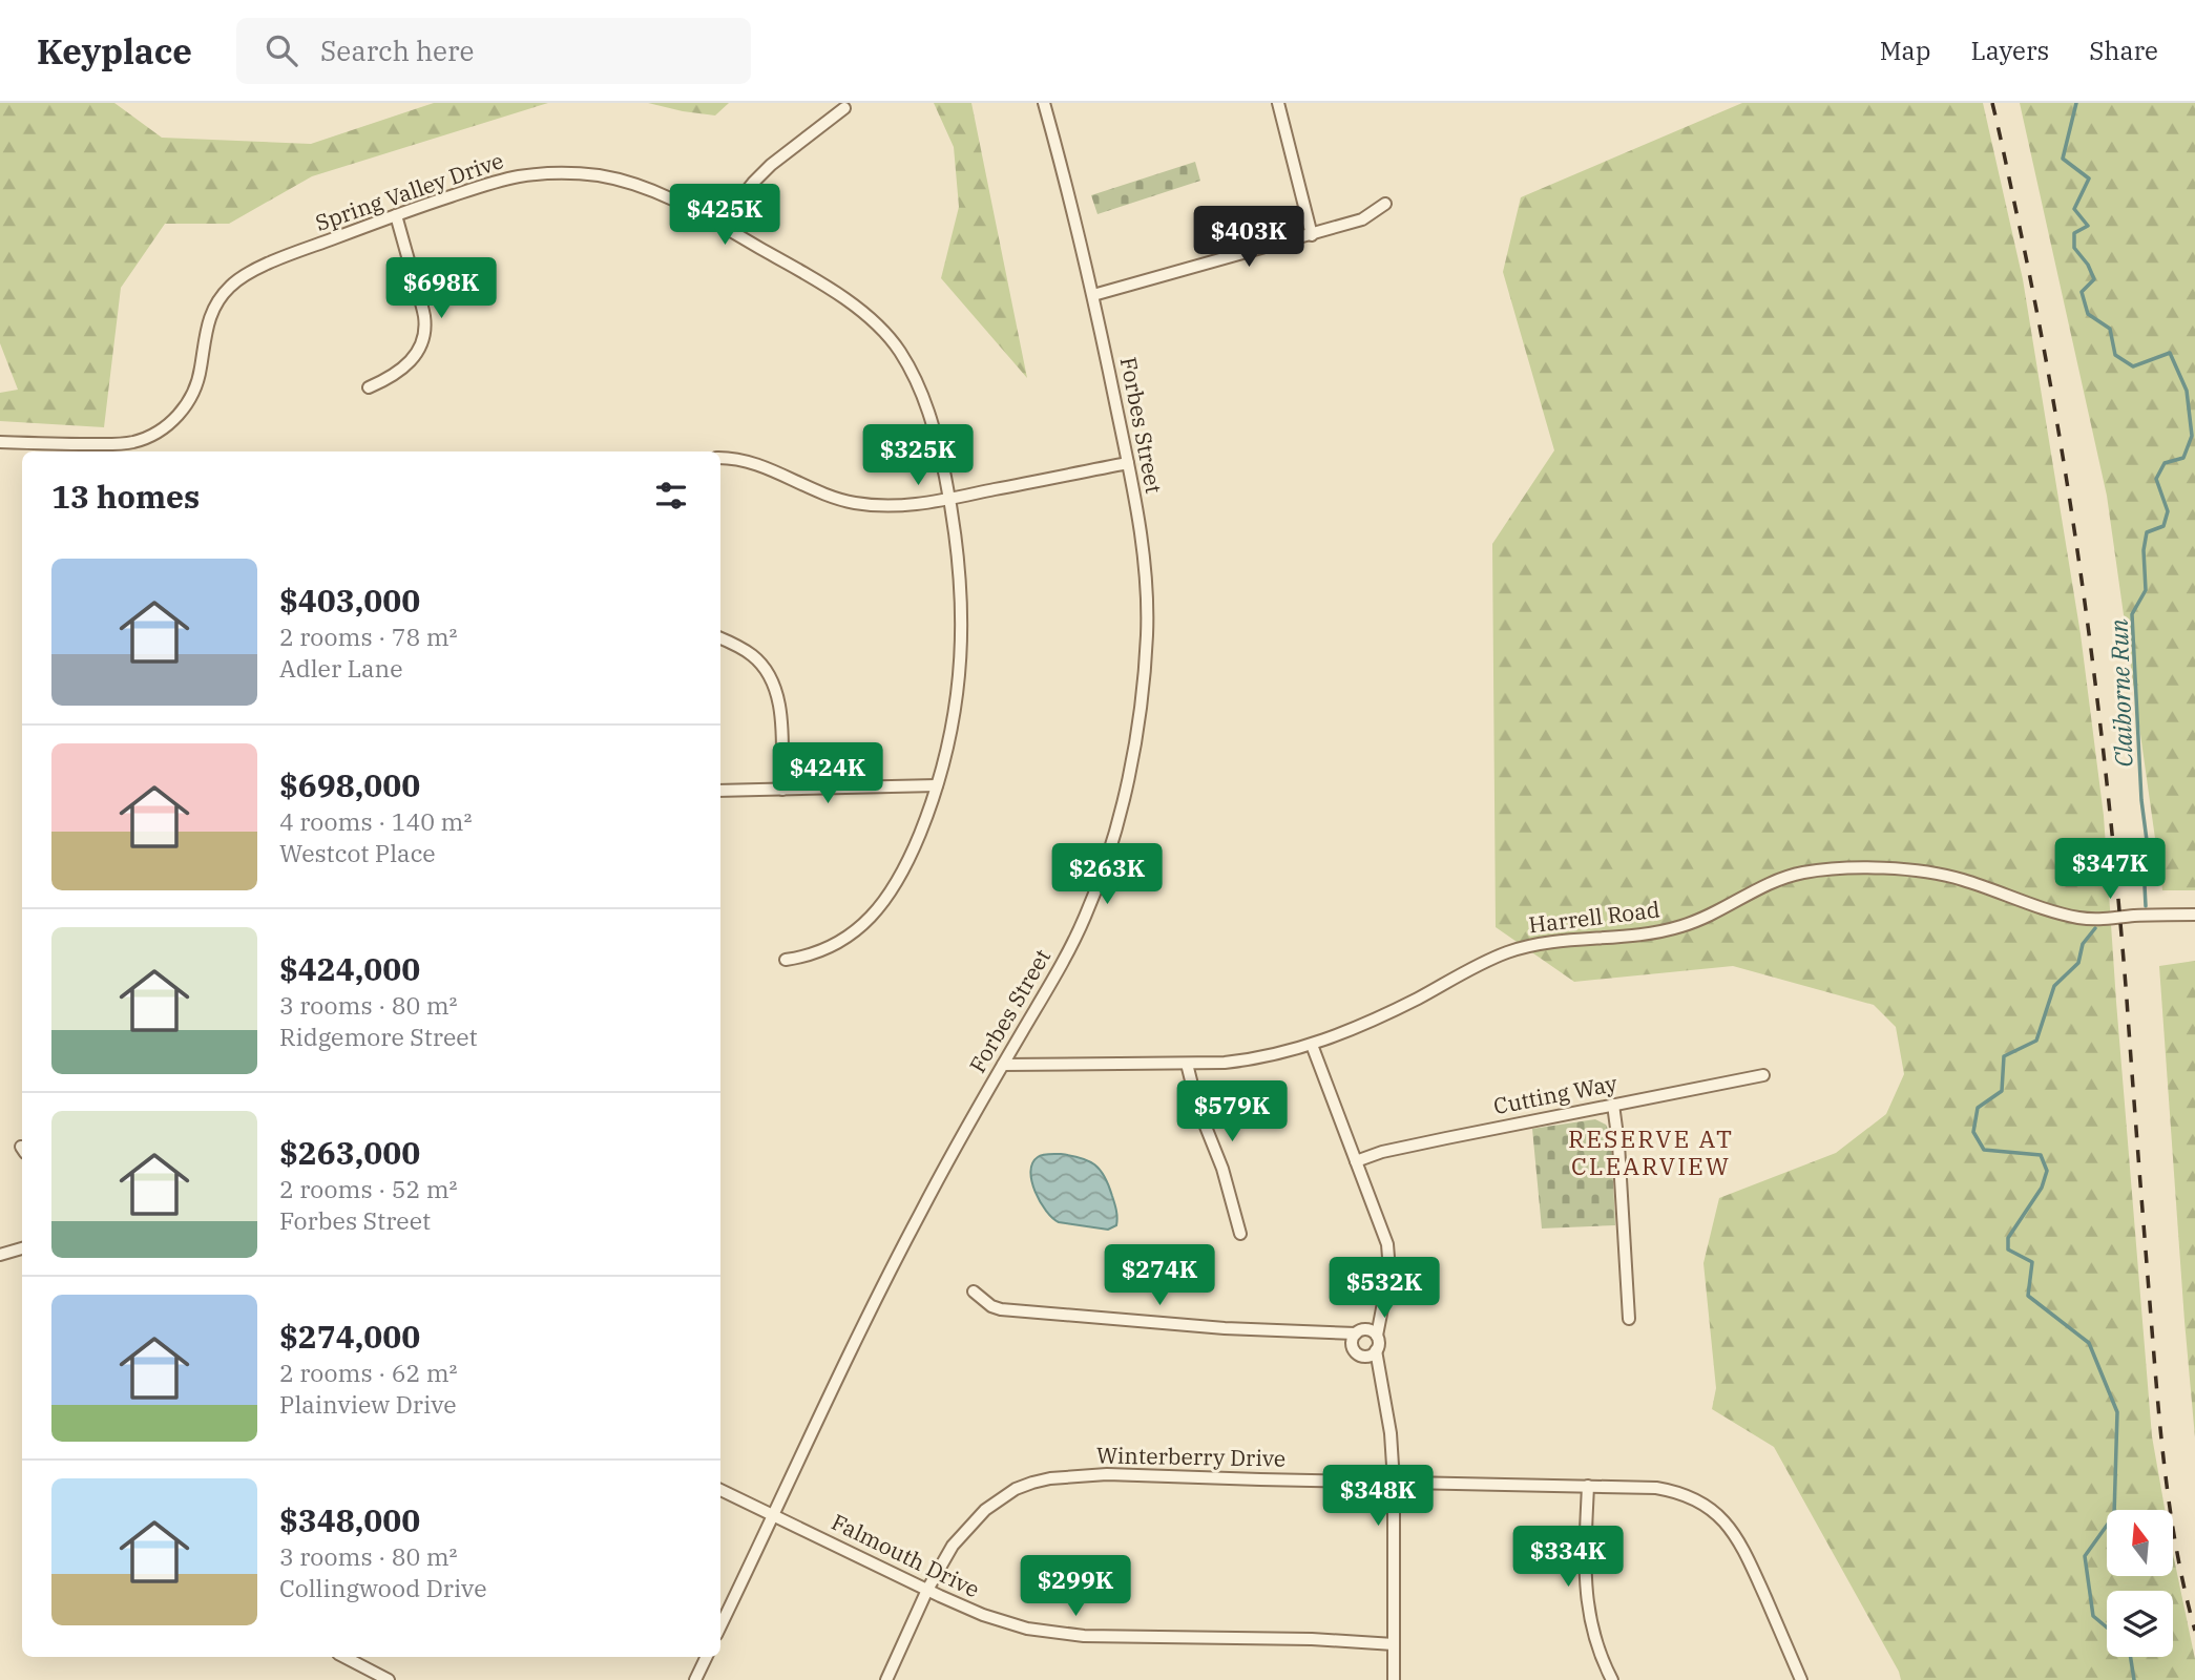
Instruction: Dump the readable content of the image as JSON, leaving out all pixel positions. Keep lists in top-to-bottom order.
{
  "streets": {
    "street": [
      "Spring Valley Drive",
      "Forbes Street",
      "Harrell Road",
      "Cutting Way",
      "Winterberry Drive",
      "Falmouth Drive"
    ]
  },
  "crossings": [
    ["Forbes Street", "Harrell Road"],
    ["Forbes Street", "Falmouth Drive"],
    ["Winterberry Drive", "Falmouth Drive"]
  ],
  "districts": ["RESERVE AT CLEARVIEW"],
  "water": ["Claiborne Run"],
  "north": "top",
  "page": {
    "header": "Keyplace",
    "search": "Search here",
    "nav": ["Map", "Layers", "Share"],
    "price": [
      "$425K",
      "$403K",
      "$698K",
      "$325K",
      "$424K",
      "$347K",
      "$263K",
      "$579K",
      "$274K",
      "$532K",
      "$348K",
      "$334K",
      "$299K"
    ],
    "heading": "13 homes",
    "list": [
      {
        "name": "$403,000",
        "note": "2 rooms · 78 m² · Adler Lane"
      },
      {
        "name": "$698,000",
        "note": "4 rooms · 140 m² · Westcot Place"
      },
      {
        "name": "$424,000",
        "note": "3 rooms · 80 m² · Ridgemore Street"
      },
      {
        "name": "$263,000",
        "note": "2 rooms · 52 m² · Forbes Street"
      },
      {
        "name": "$274,000",
        "note": "2 rooms · 62 m² · Plainview Drive"
      },
      {
        "name": "$348,000",
        "note": "3 rooms · 80 m² · Collingwood Drive"
      }
    ]
  }
}
